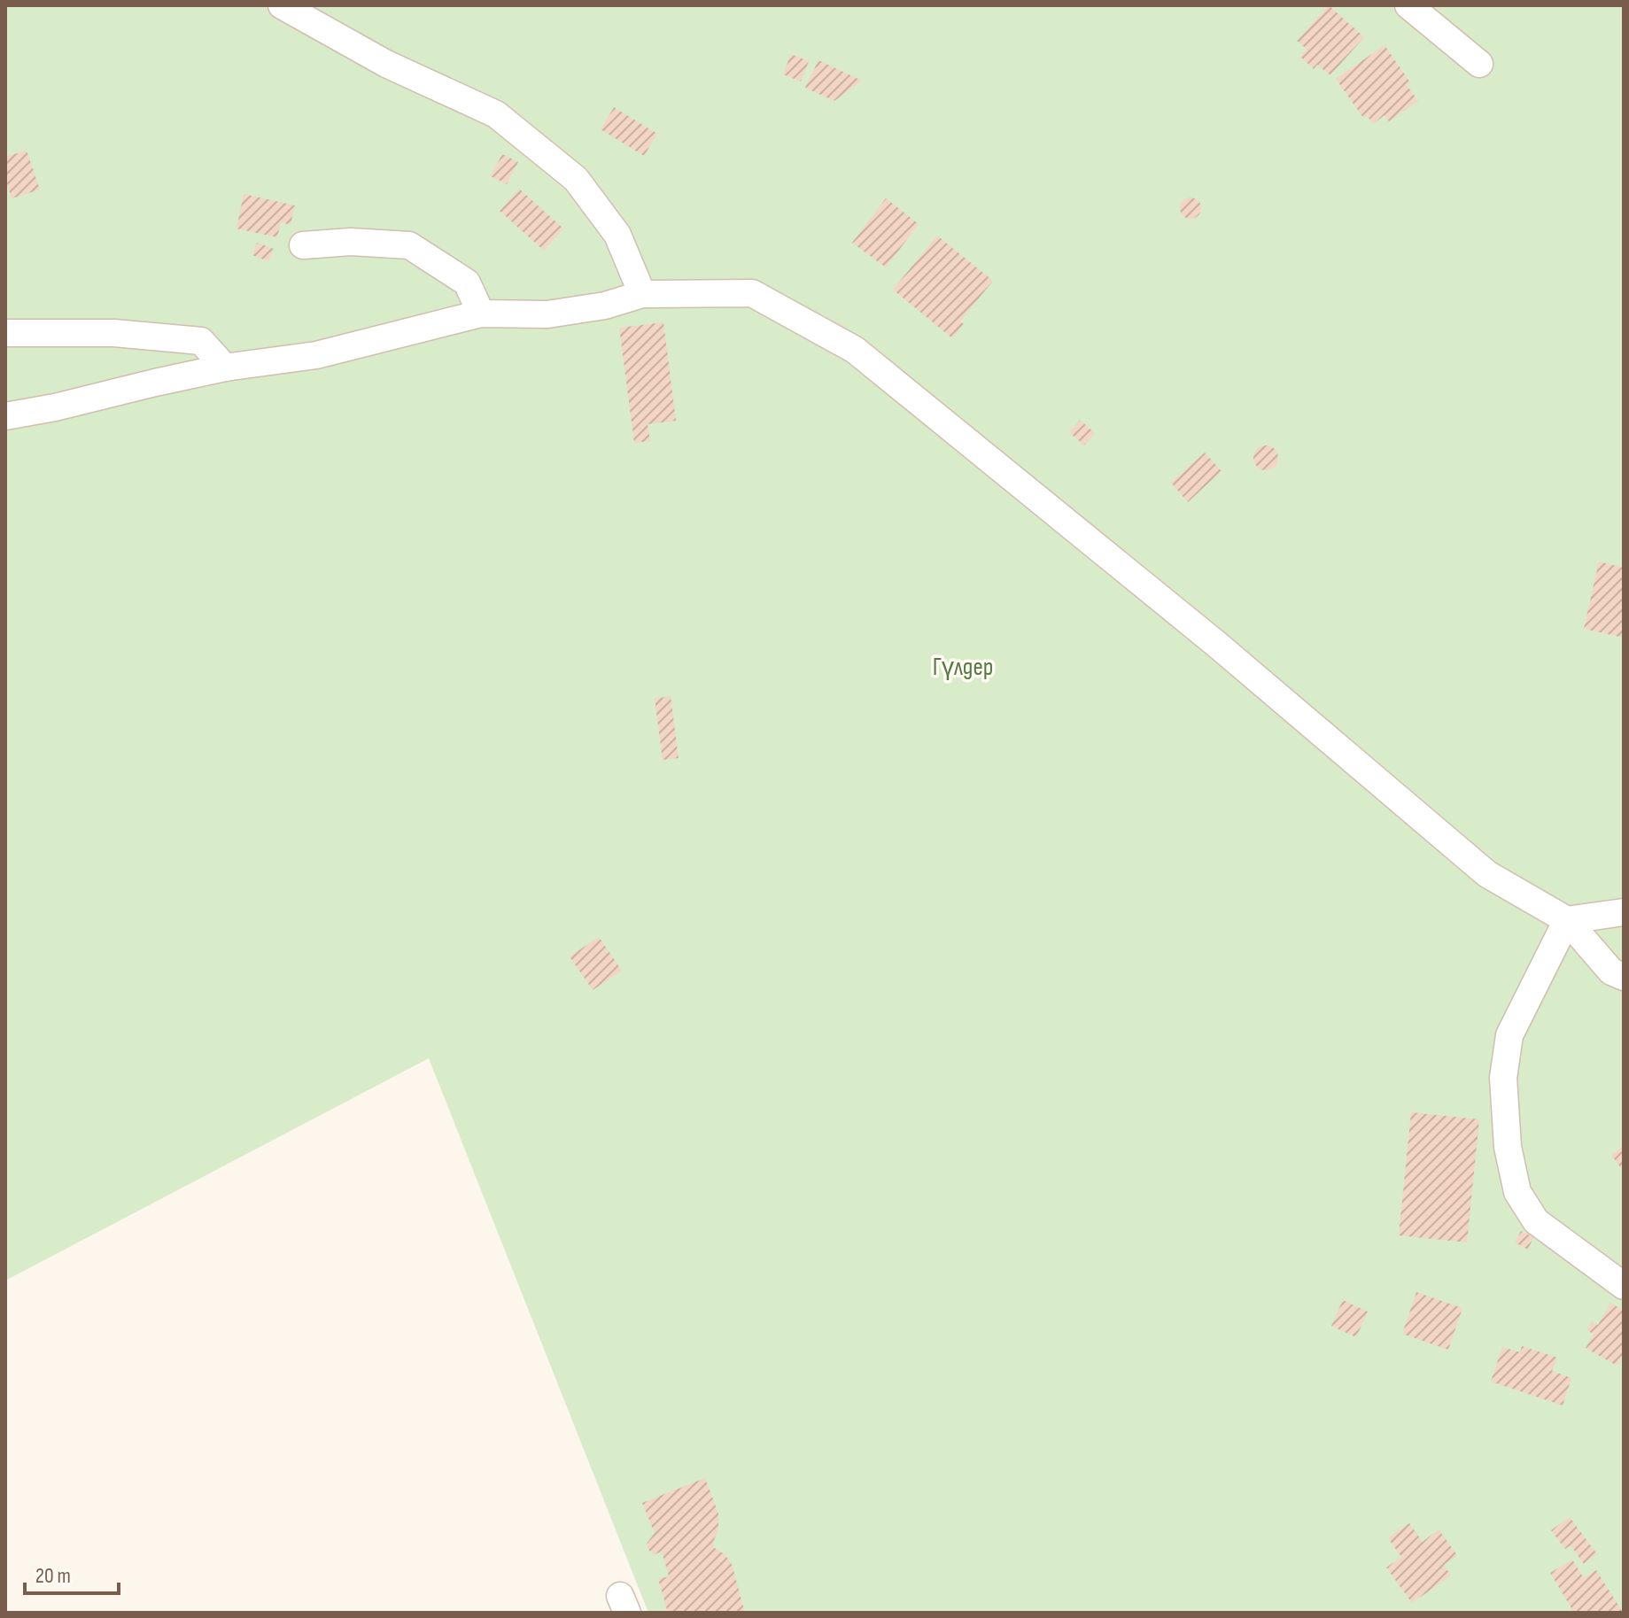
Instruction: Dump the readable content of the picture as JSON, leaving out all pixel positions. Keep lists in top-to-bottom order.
{
  "parks": ["Гүлдер"],
  "scale_bar": "20 m"
}
